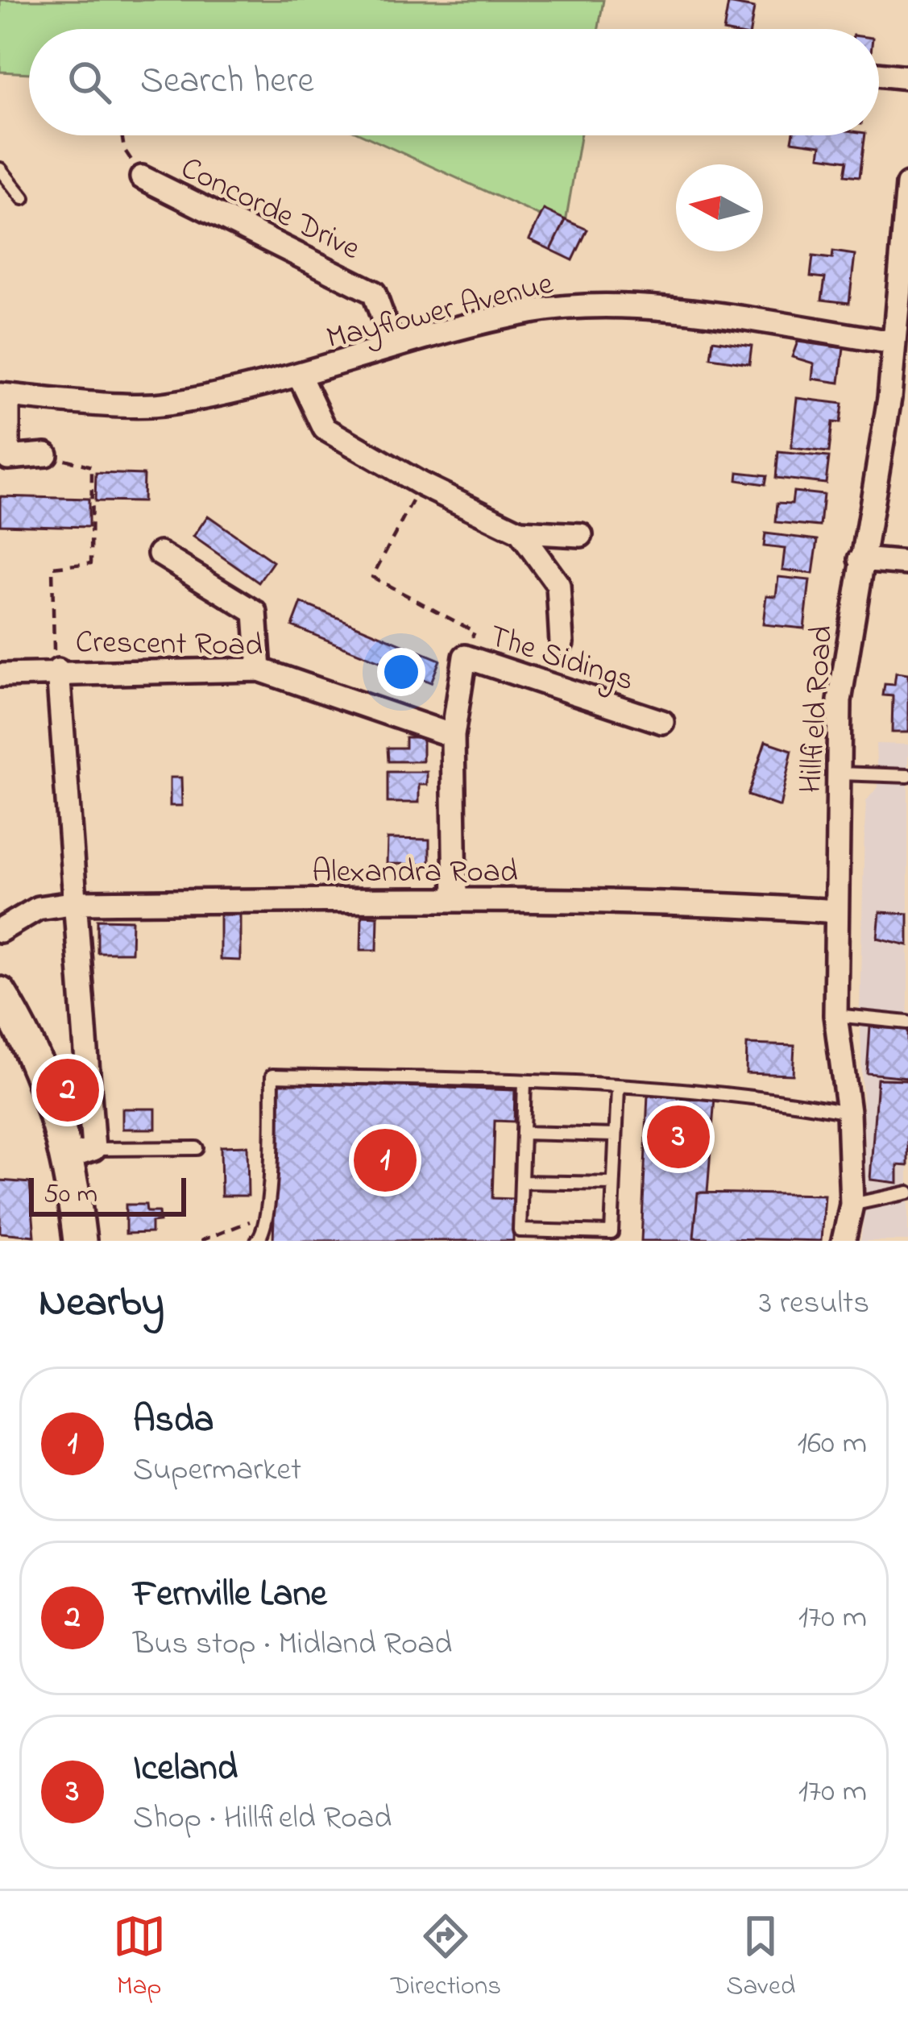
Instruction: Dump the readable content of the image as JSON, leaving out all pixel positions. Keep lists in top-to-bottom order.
{
  "streets": {
    "street": [
      "Concorde Drive",
      "Mayflower Avenue",
      "Crescent Road",
      "The Sidings",
      "Hillfield Road",
      "Alexandra Road"
    ]
  },
  "crossings": [
    ["Concorde Drive", "Mayflower Avenue"],
    ["Mayflower Avenue", "Hillfield Road"],
    ["Crescent Road", "The Sidings"],
    ["Hillfield Road", "Alexandra Road"]
  ],
  "scale_bar": "50 m",
  "north": "left",
  "page": {
    "search": "Search here",
    "pins": ["2", "3", "1"],
    "scale": "50 m",
    "heading": ["Nearby", "3 results"],
    "list": [
      {
        "mark": "1",
        "name": "Asda",
        "note": "Supermarket",
        "value": "160 m"
      },
      {
        "mark": "2",
        "name": "Fernville Lane",
        "note": "Bus stop · Midland Road",
        "value": "170 m"
      },
      {
        "mark": "3",
        "name": "Iceland",
        "note": "Shop · Hillfield Road",
        "value": "170 m"
      }
    ],
    "nav": ["Map", "Directions", "Saved"]
  }
}
